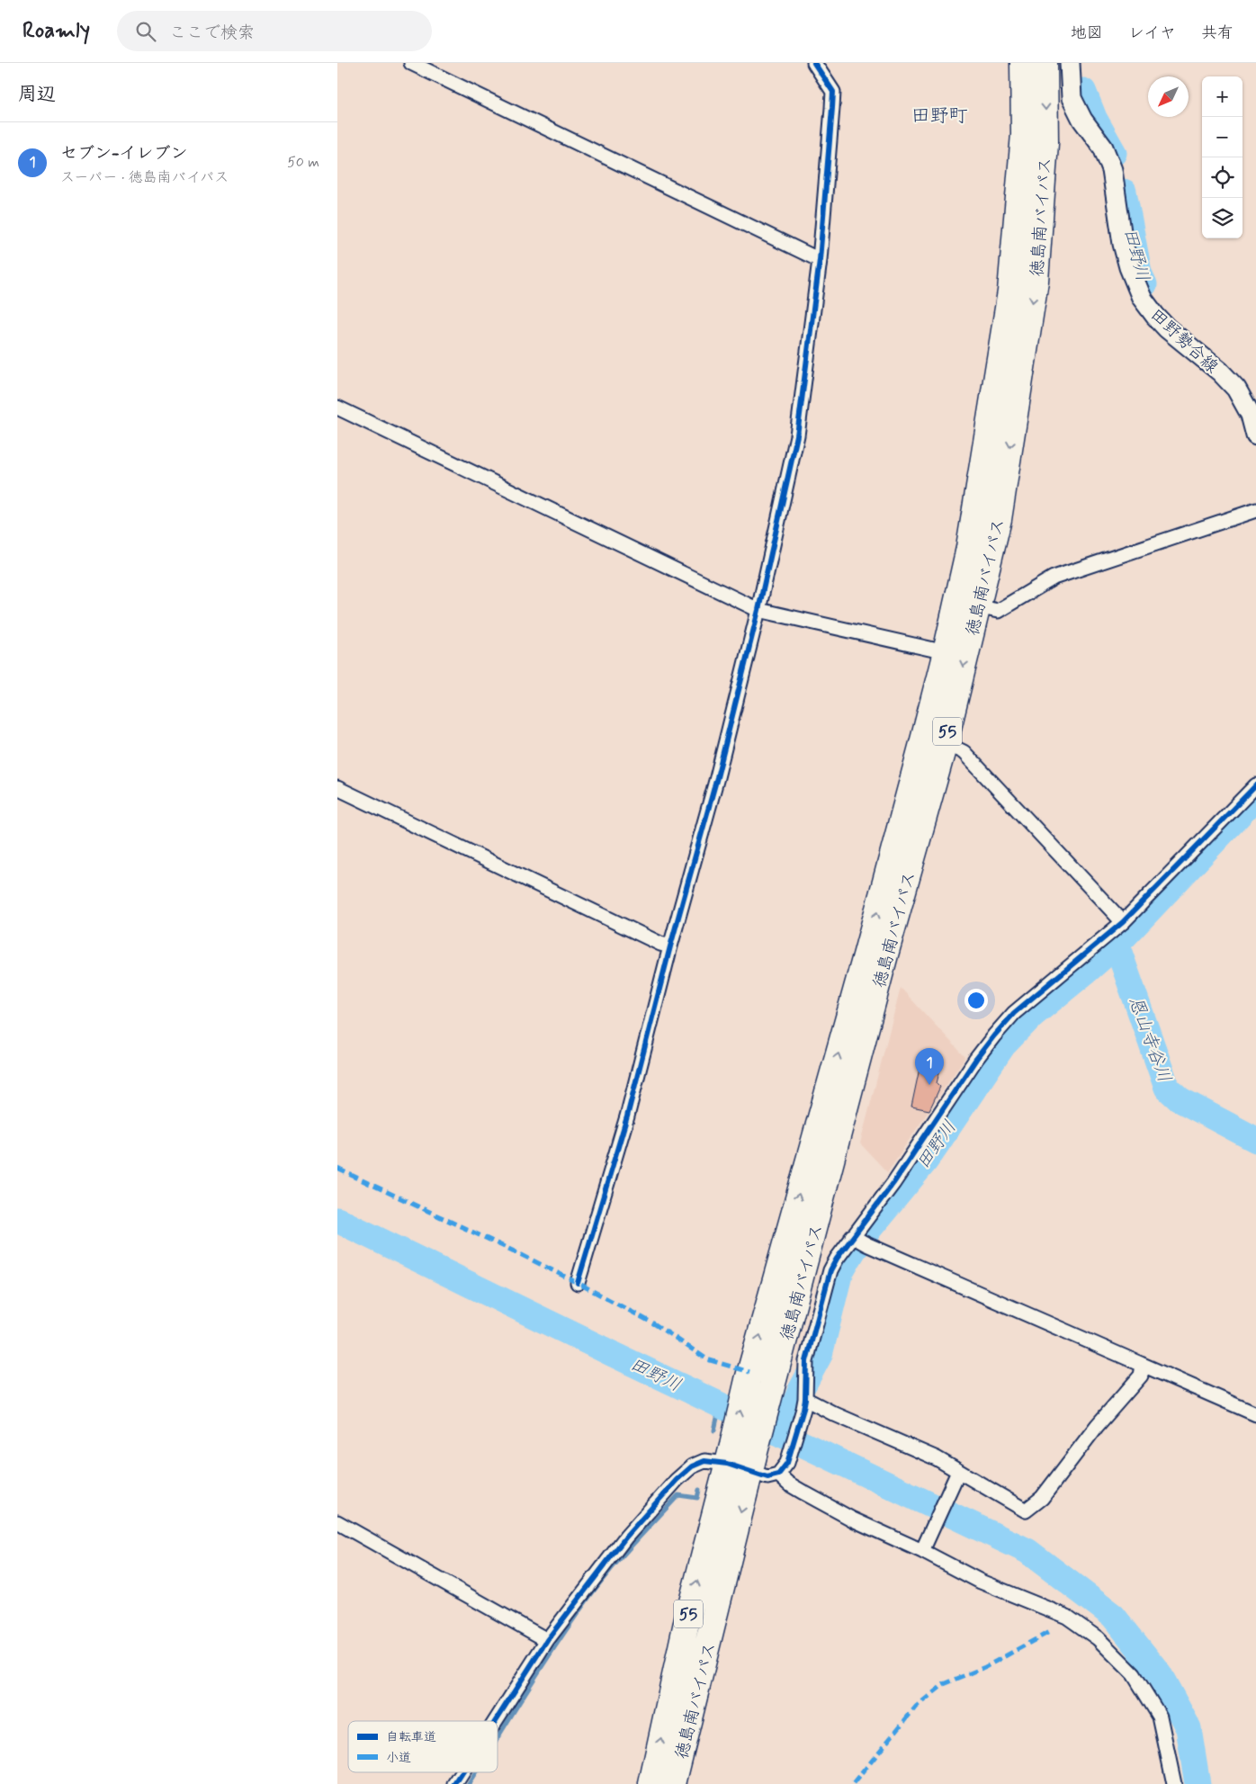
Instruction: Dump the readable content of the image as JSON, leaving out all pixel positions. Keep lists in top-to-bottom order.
{
  "streets": {
    "highway": ["徳島南バイパス", "55"],
    "main road": ["田野勢合線"]
  },
  "districts": ["田野町"],
  "water": ["田野川", "恩山寺谷川"],
  "legend": ["自転車道", "小道"],
  "north": "bottom left",
  "page": {
    "header": "Roamly",
    "search": "ここで検索",
    "nav": ["地図", "レイヤ", "共有"],
    "heading": "周辺",
    "map_buttons": ["+", "−"],
    "list": [
      {
        "mark": "1",
        "name": "セブン-イレブン",
        "note": "スーパー · 徳島南バイパス",
        "value": "50 m"
      }
    ],
    "pins": "1"
  }
}
